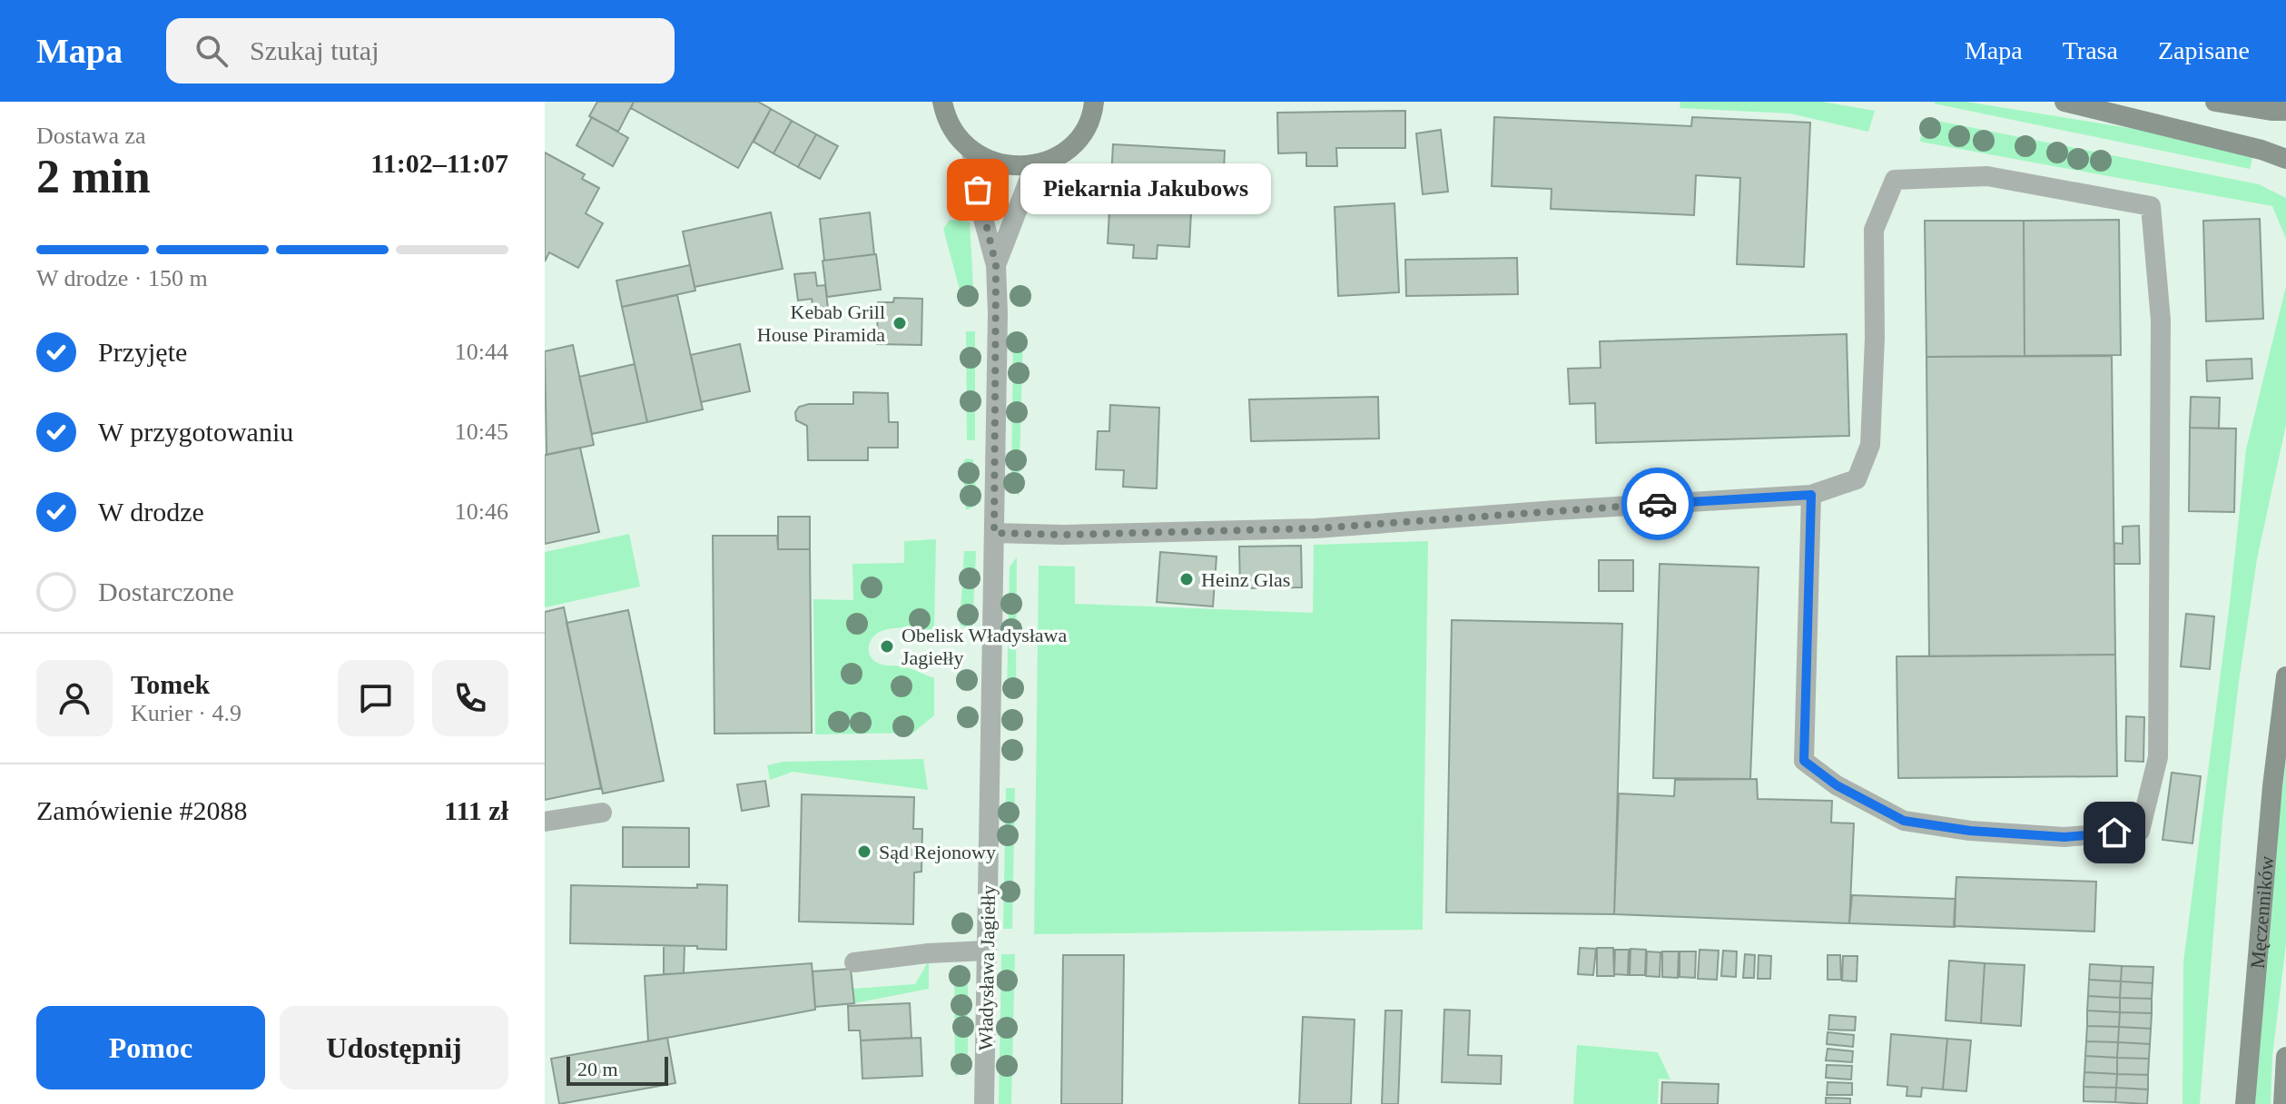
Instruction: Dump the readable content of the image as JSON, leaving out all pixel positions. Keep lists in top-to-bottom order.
{
  "streets": {
    "main road": ["Męczenników"],
    "street": ["Władysława Jagiełły"]
  },
  "places": [
    "Piekarnia Jakubows",
    "Kebab Grill House Piramida",
    "Heinz Glas",
    "Obelisk Władysława Jagiełły",
    "Sąd Rejonowy"
  ],
  "scale_bar": "20 m",
  "page": {
    "header": "Mapa",
    "search": "Szukaj tutaj",
    "nav": ["Mapa", "Trasa", "Zapisane"],
    "heading": ["2 min", "Dostawa za", "11:02–11:07"],
    "panel": [
      "Tomek",
      "Kurier · 4.9",
      "Zamówienie #2088",
      "111 zł"
    ],
    "bubble": "Piekarnia Jakubows",
    "bar": "W drodze · 150 m",
    "list": [
      ["Przyjęte", "10:44"],
      ["W przygotowaniu", "10:45"],
      ["W drodze", "10:46"],
      "Dostarczone"
    ],
    "buttons": ["Pomoc", "Udostępnij"],
    "scale": "20 m"
  }
}
